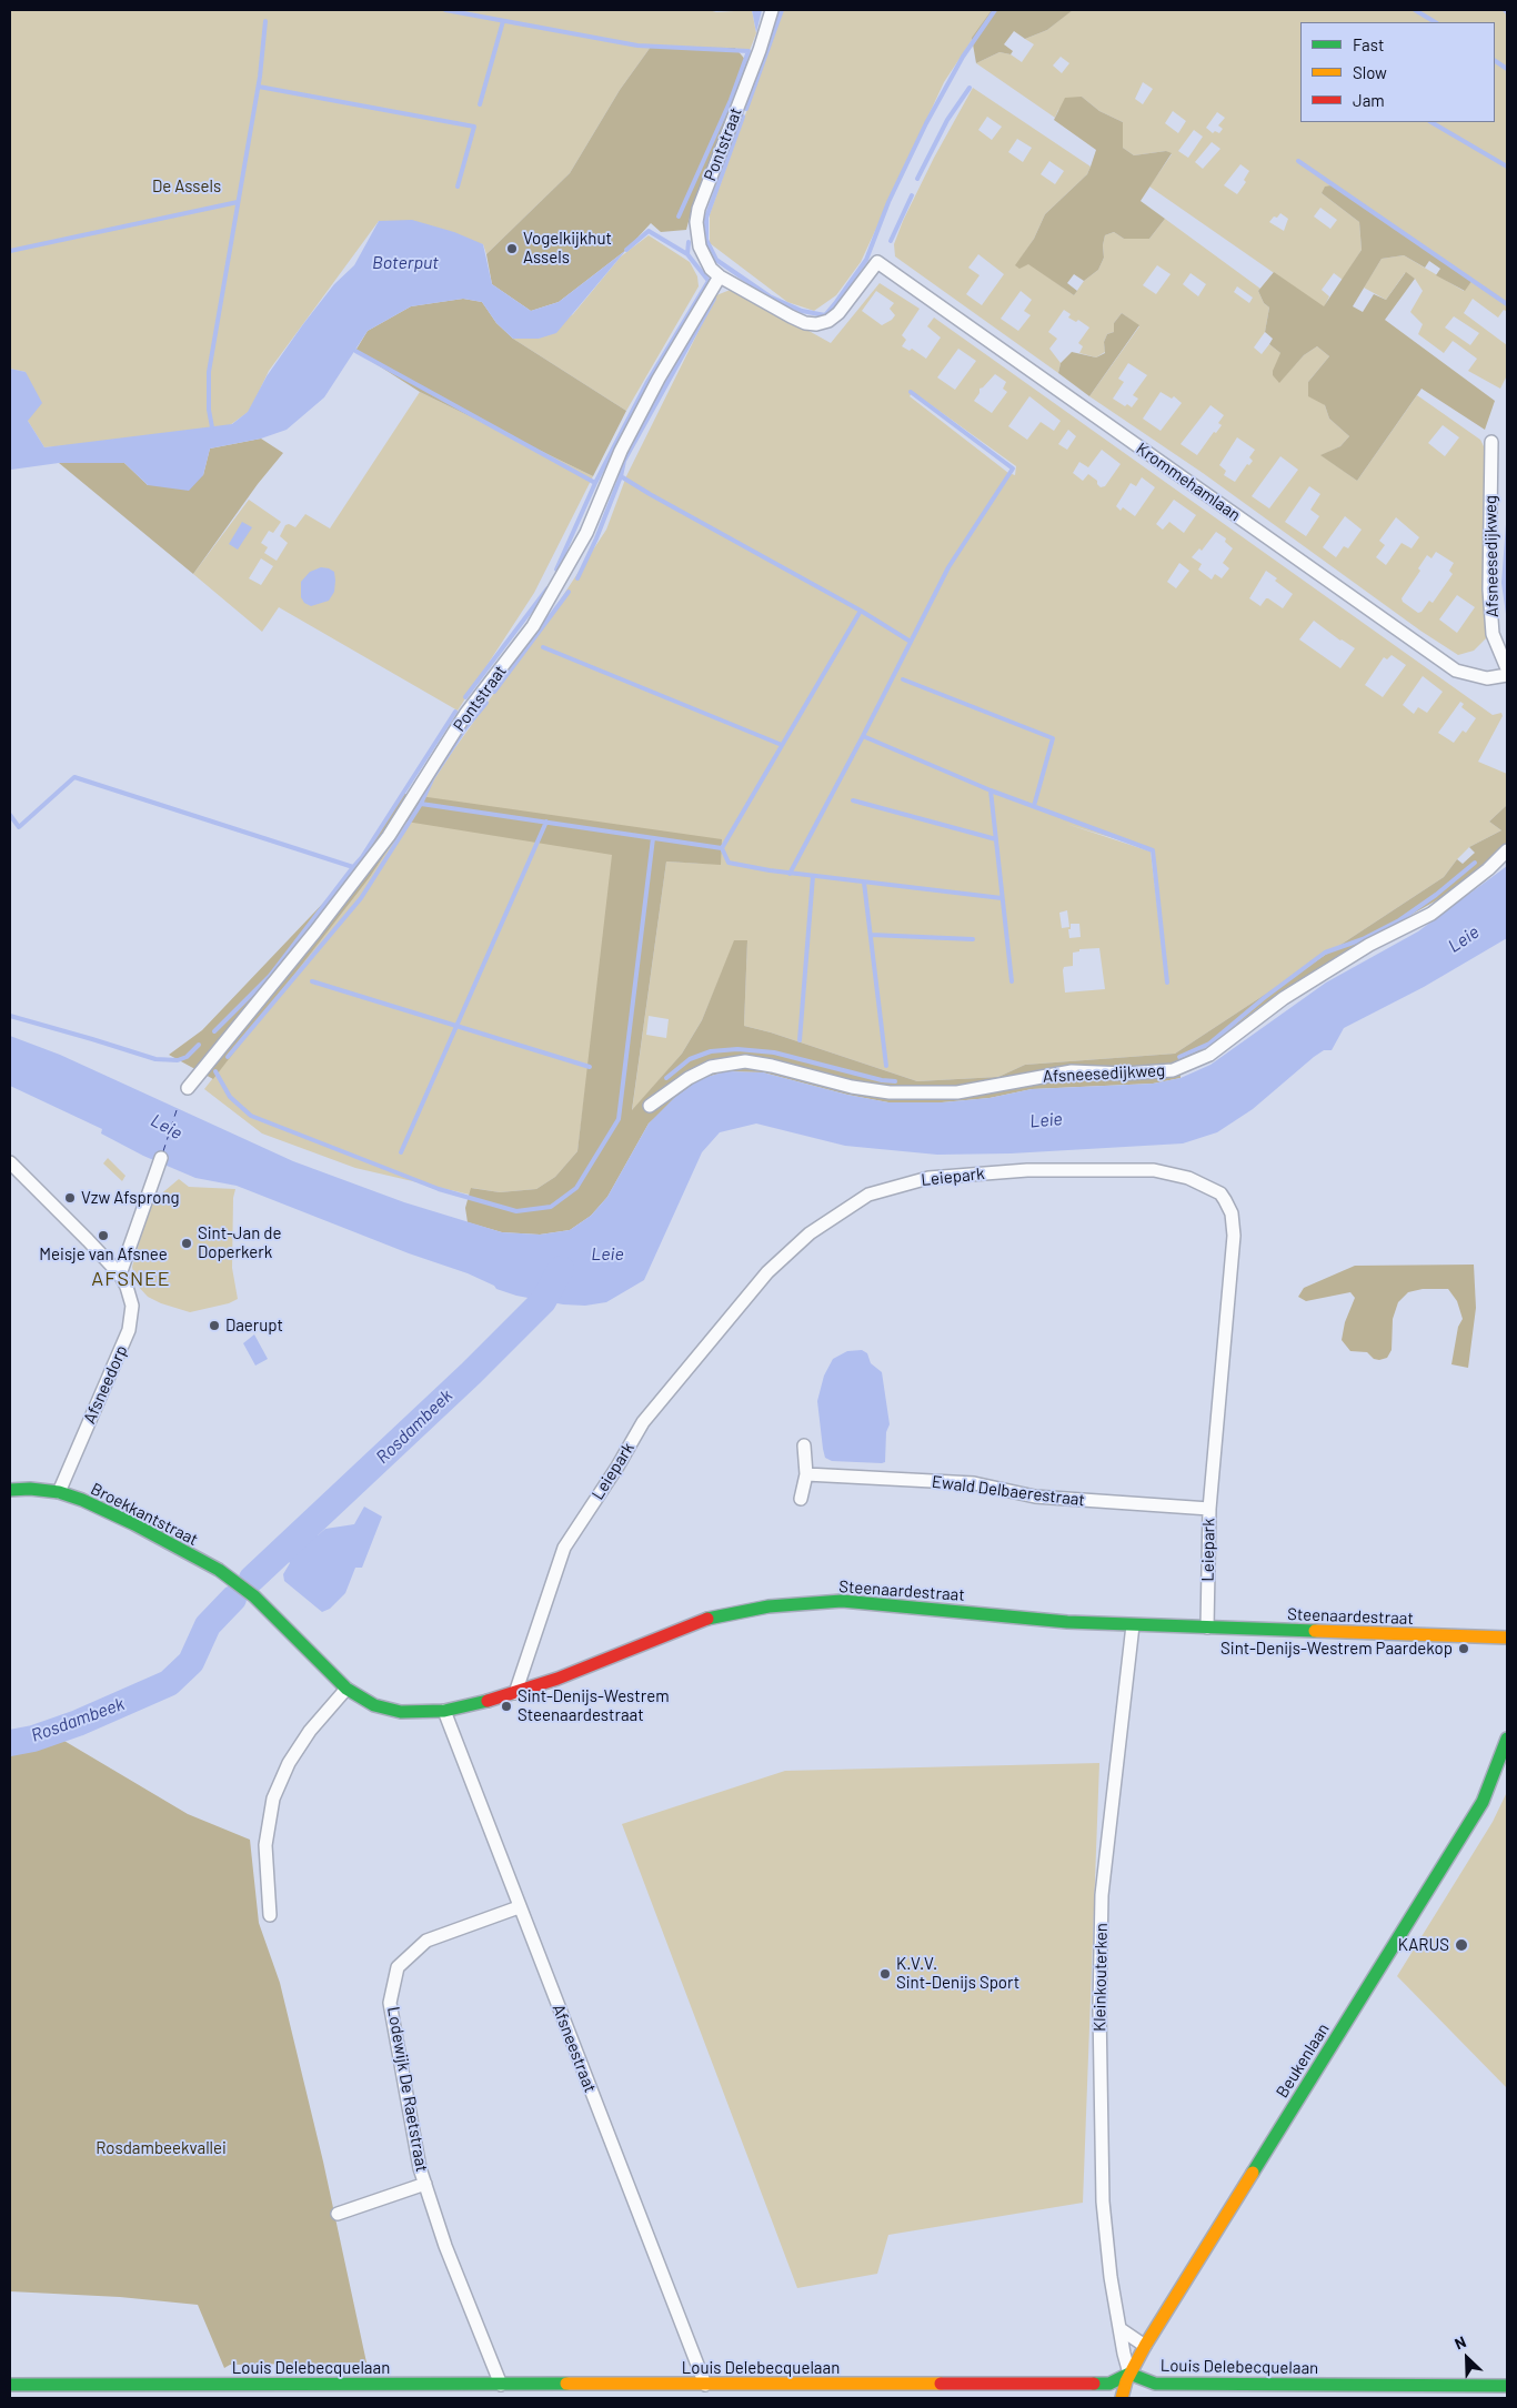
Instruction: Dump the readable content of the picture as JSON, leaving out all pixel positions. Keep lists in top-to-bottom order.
{
  "streets": {
    "street": [
      "Pontstraat",
      "Krommehamlaan",
      "Afsneesedijkweg",
      "Leiepark",
      "Afsneedorp",
      "Ewald Delbaerestraat",
      "Broekkantstraat",
      "Steenaardestraat",
      "Kleinkouterken",
      "Afsneestraat",
      "Beukenlaan",
      "Lodewijk De Raetstraat",
      "Louis Delebecquelaan"
    ]
  },
  "crossings": [
    ["Pontstraat", "Krommehamlaan"],
    ["Leiepark", "Ewald Delbaerestraat"],
    ["Leiepark", "Steenaardestraat"],
    ["Afsneedorp", "Broekkantstraat"],
    ["Broekkantstraat", "Steenaardestraat"],
    ["Steenaardestraat", "Kleinkouterken"],
    ["Steenaardestraat", "Afsneestraat"],
    ["Kleinkouterken", "Beukenlaan"],
    ["Kleinkouterken", "Louis Delebecquelaan"],
    ["Afsneestraat", "Lodewijk De Raetstraat"],
    ["Afsneestraat", "Louis Delebecquelaan"],
    ["Beukenlaan", "Louis Delebecquelaan"],
    ["Lodewijk De Raetstraat", "Louis Delebecquelaan"]
  ],
  "districts": ["AFSNEE"],
  "water": ["Boterput", "Leie", "Rosdambeek"],
  "parks": ["De Assels", "Rosdambeekvallei"],
  "places": [
    "Vogelkijkhut Assels",
    "Vzw Afsprong",
    "Meisje van Afsnee",
    "Sint-Jan de Doperkerk",
    "Daerupt",
    "Sint-Denijs-Westrem Paardekop",
    "Sint-Denijs-Westrem Steenaardestraat",
    "KARUS",
    "K.V.V. Sint-Denijs Sport"
  ],
  "legend": ["Fast", "Slow", "Jam"],
  "north": "top left"
}
